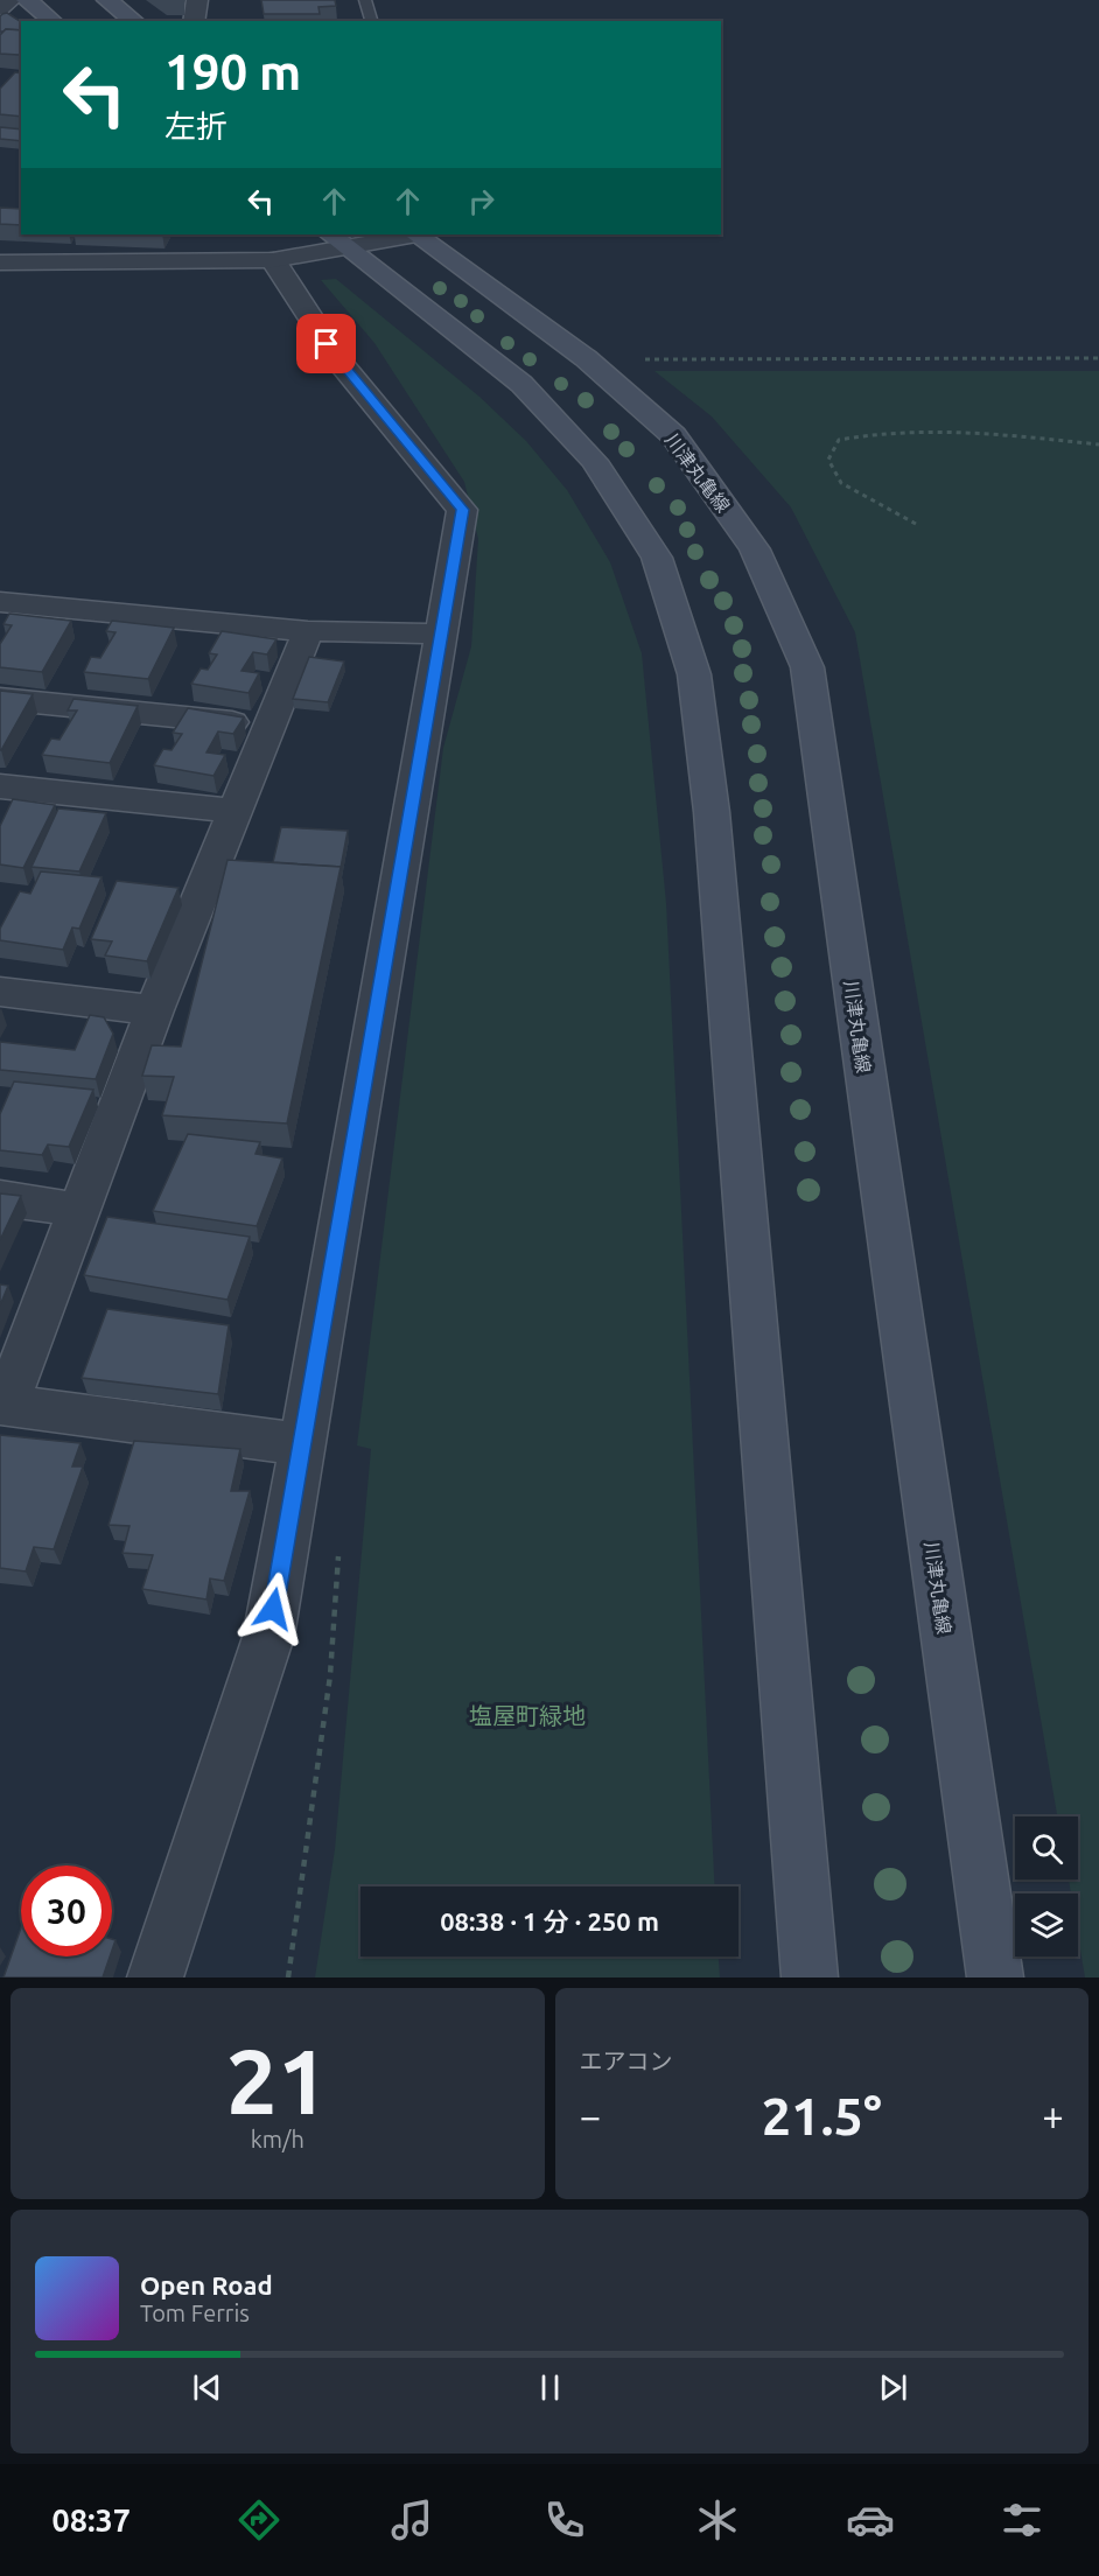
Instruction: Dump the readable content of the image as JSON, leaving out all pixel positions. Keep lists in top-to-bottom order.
{
  "streets": {
    "main road": ["川津丸亀線"]
  },
  "parks": ["塩屋町緑地"],
  "page": {
    "turn": ["190 m", "左折"],
    "limit": "30",
    "trip": "08:38 · 1 分 · 250 m",
    "tile": [
      ["21", "km/h"],
      "エアコン"
    ],
    "heat": ["−", "21.5°", "+"],
    "song": ["Open Road", "Tom Ferris"],
    "tabs": "08:37"
  }
}
